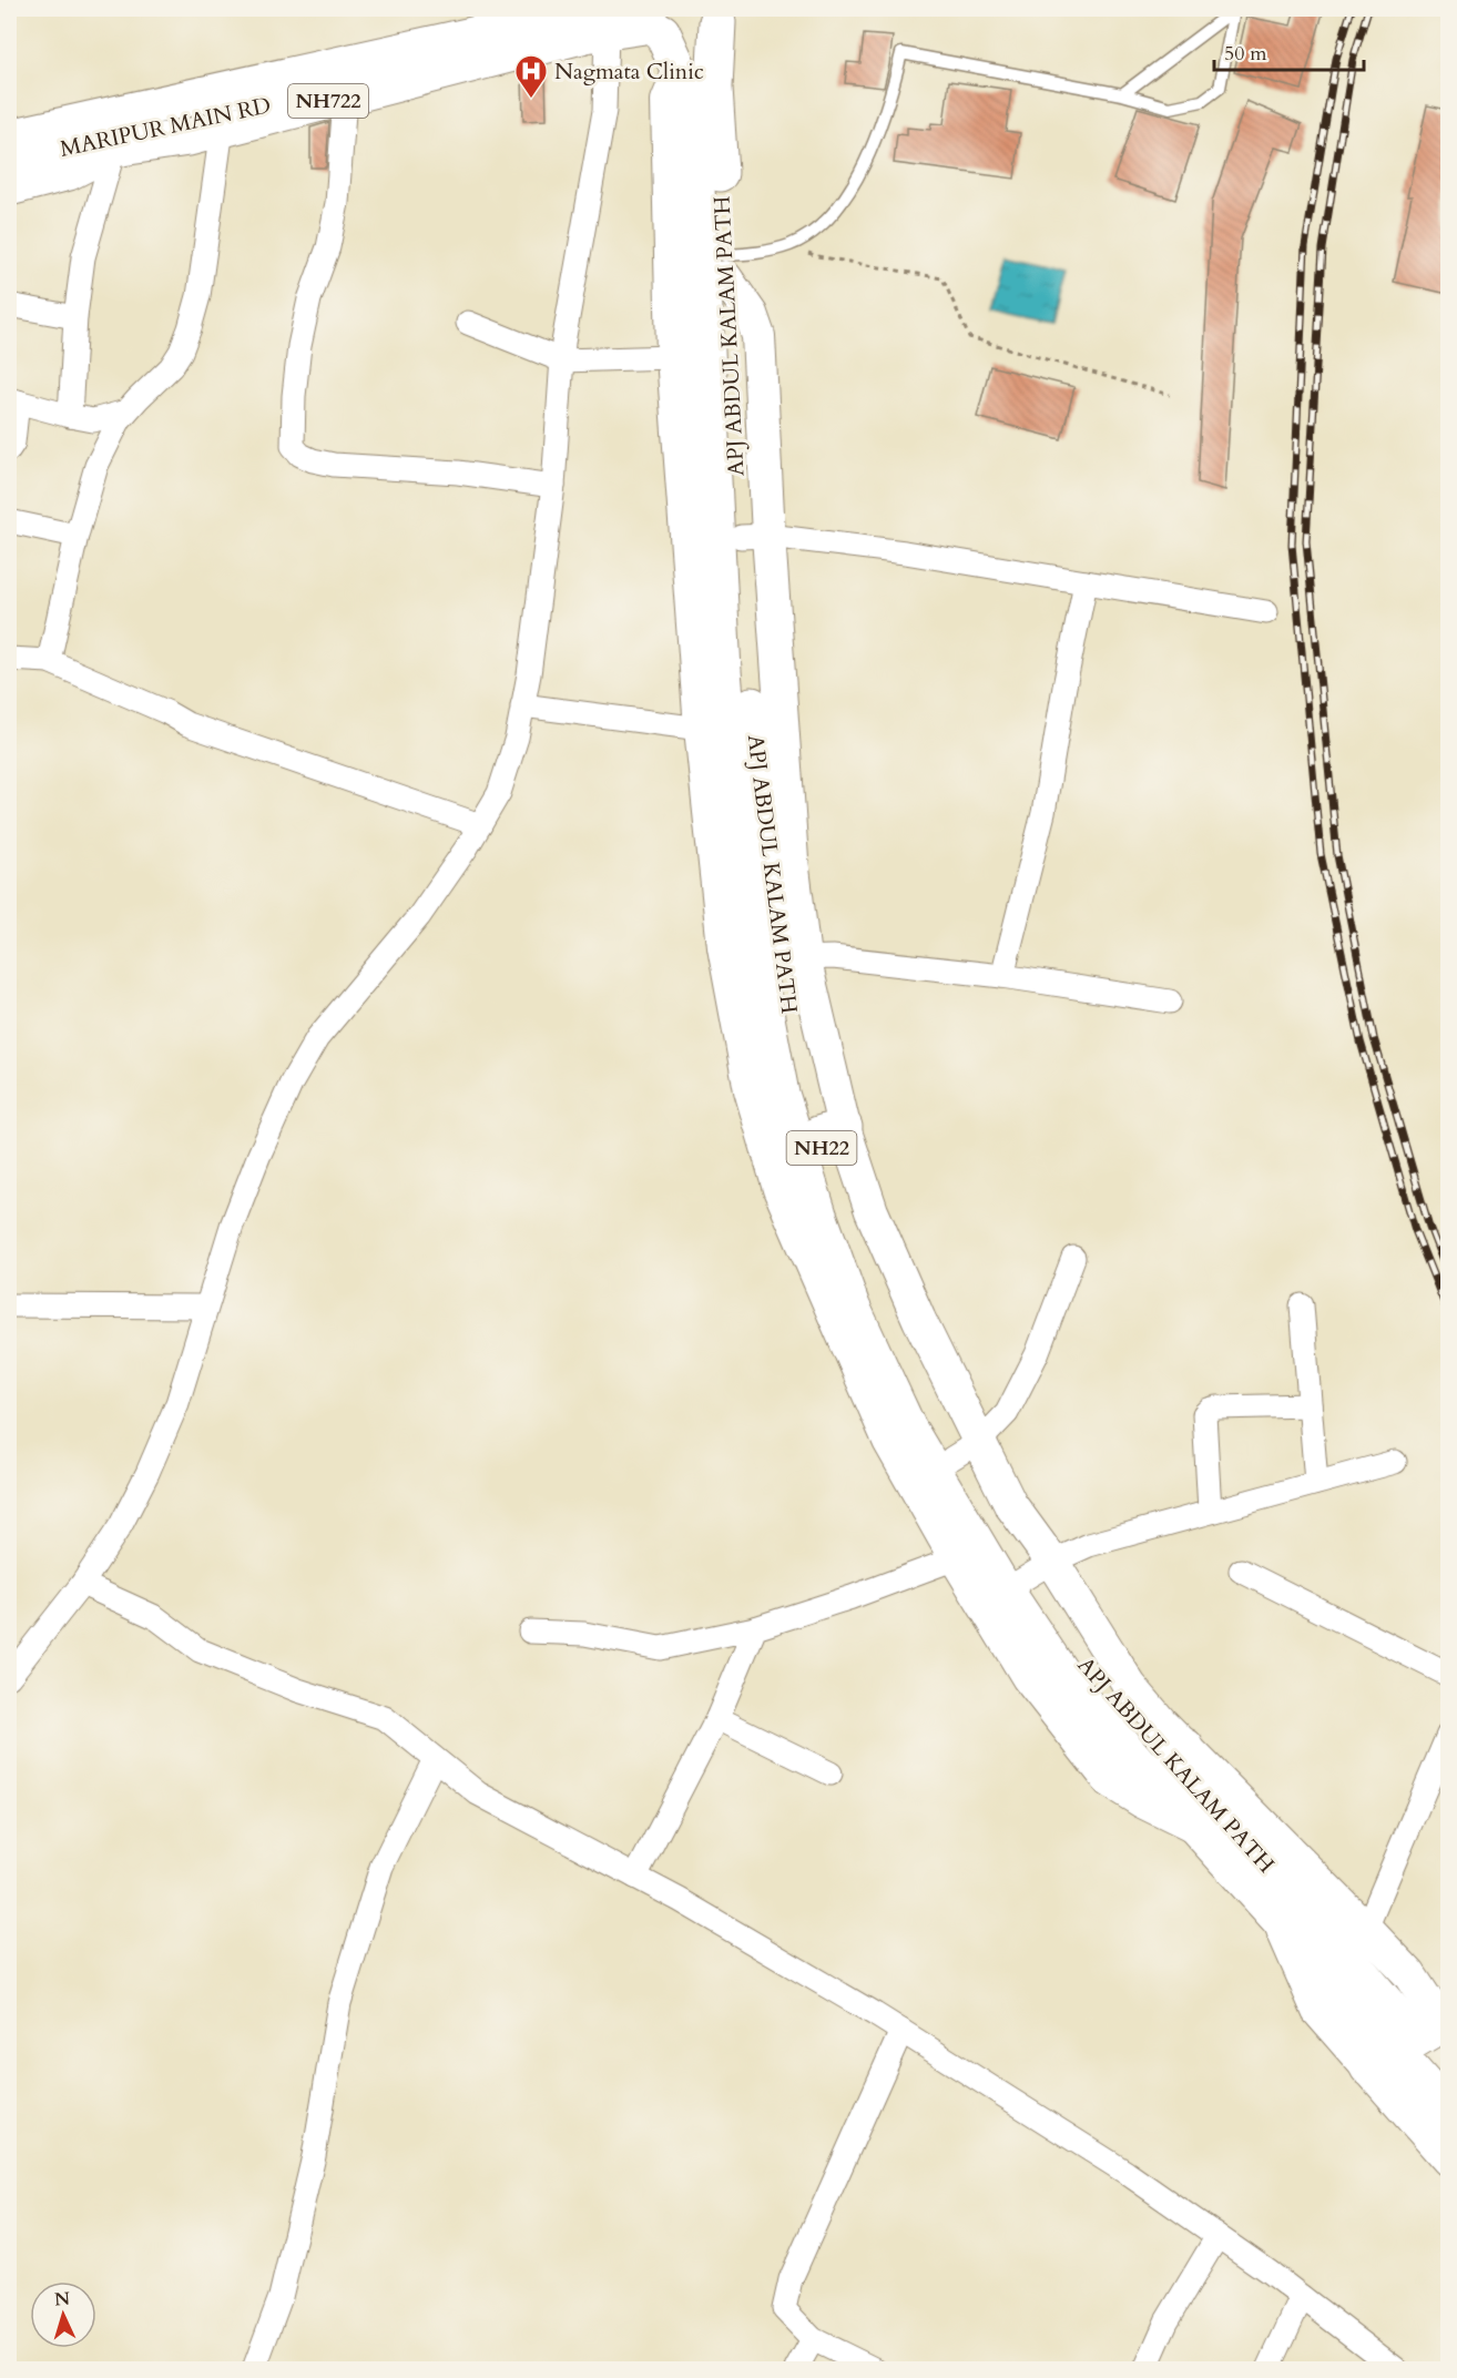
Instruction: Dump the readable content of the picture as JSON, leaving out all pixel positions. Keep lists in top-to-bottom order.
{
  "streets": {
    "main road": [
      "NH722",
      "MARIPUR MAIN RD",
      "APJ ABDUL KALAM PATH",
      "NH22"
    ]
  },
  "crossings": [
    ["NH722", "MARIPUR MAIN RD"],
    ["NH722", "NH22"],
    ["MARIPUR MAIN RD", "NH22"],
    ["APJ ABDUL KALAM PATH", "NH22"]
  ],
  "places": {
    "hospital": ["Nagmata Clinic"]
  },
  "scale_bar": "50 m",
  "north": "top"
}
